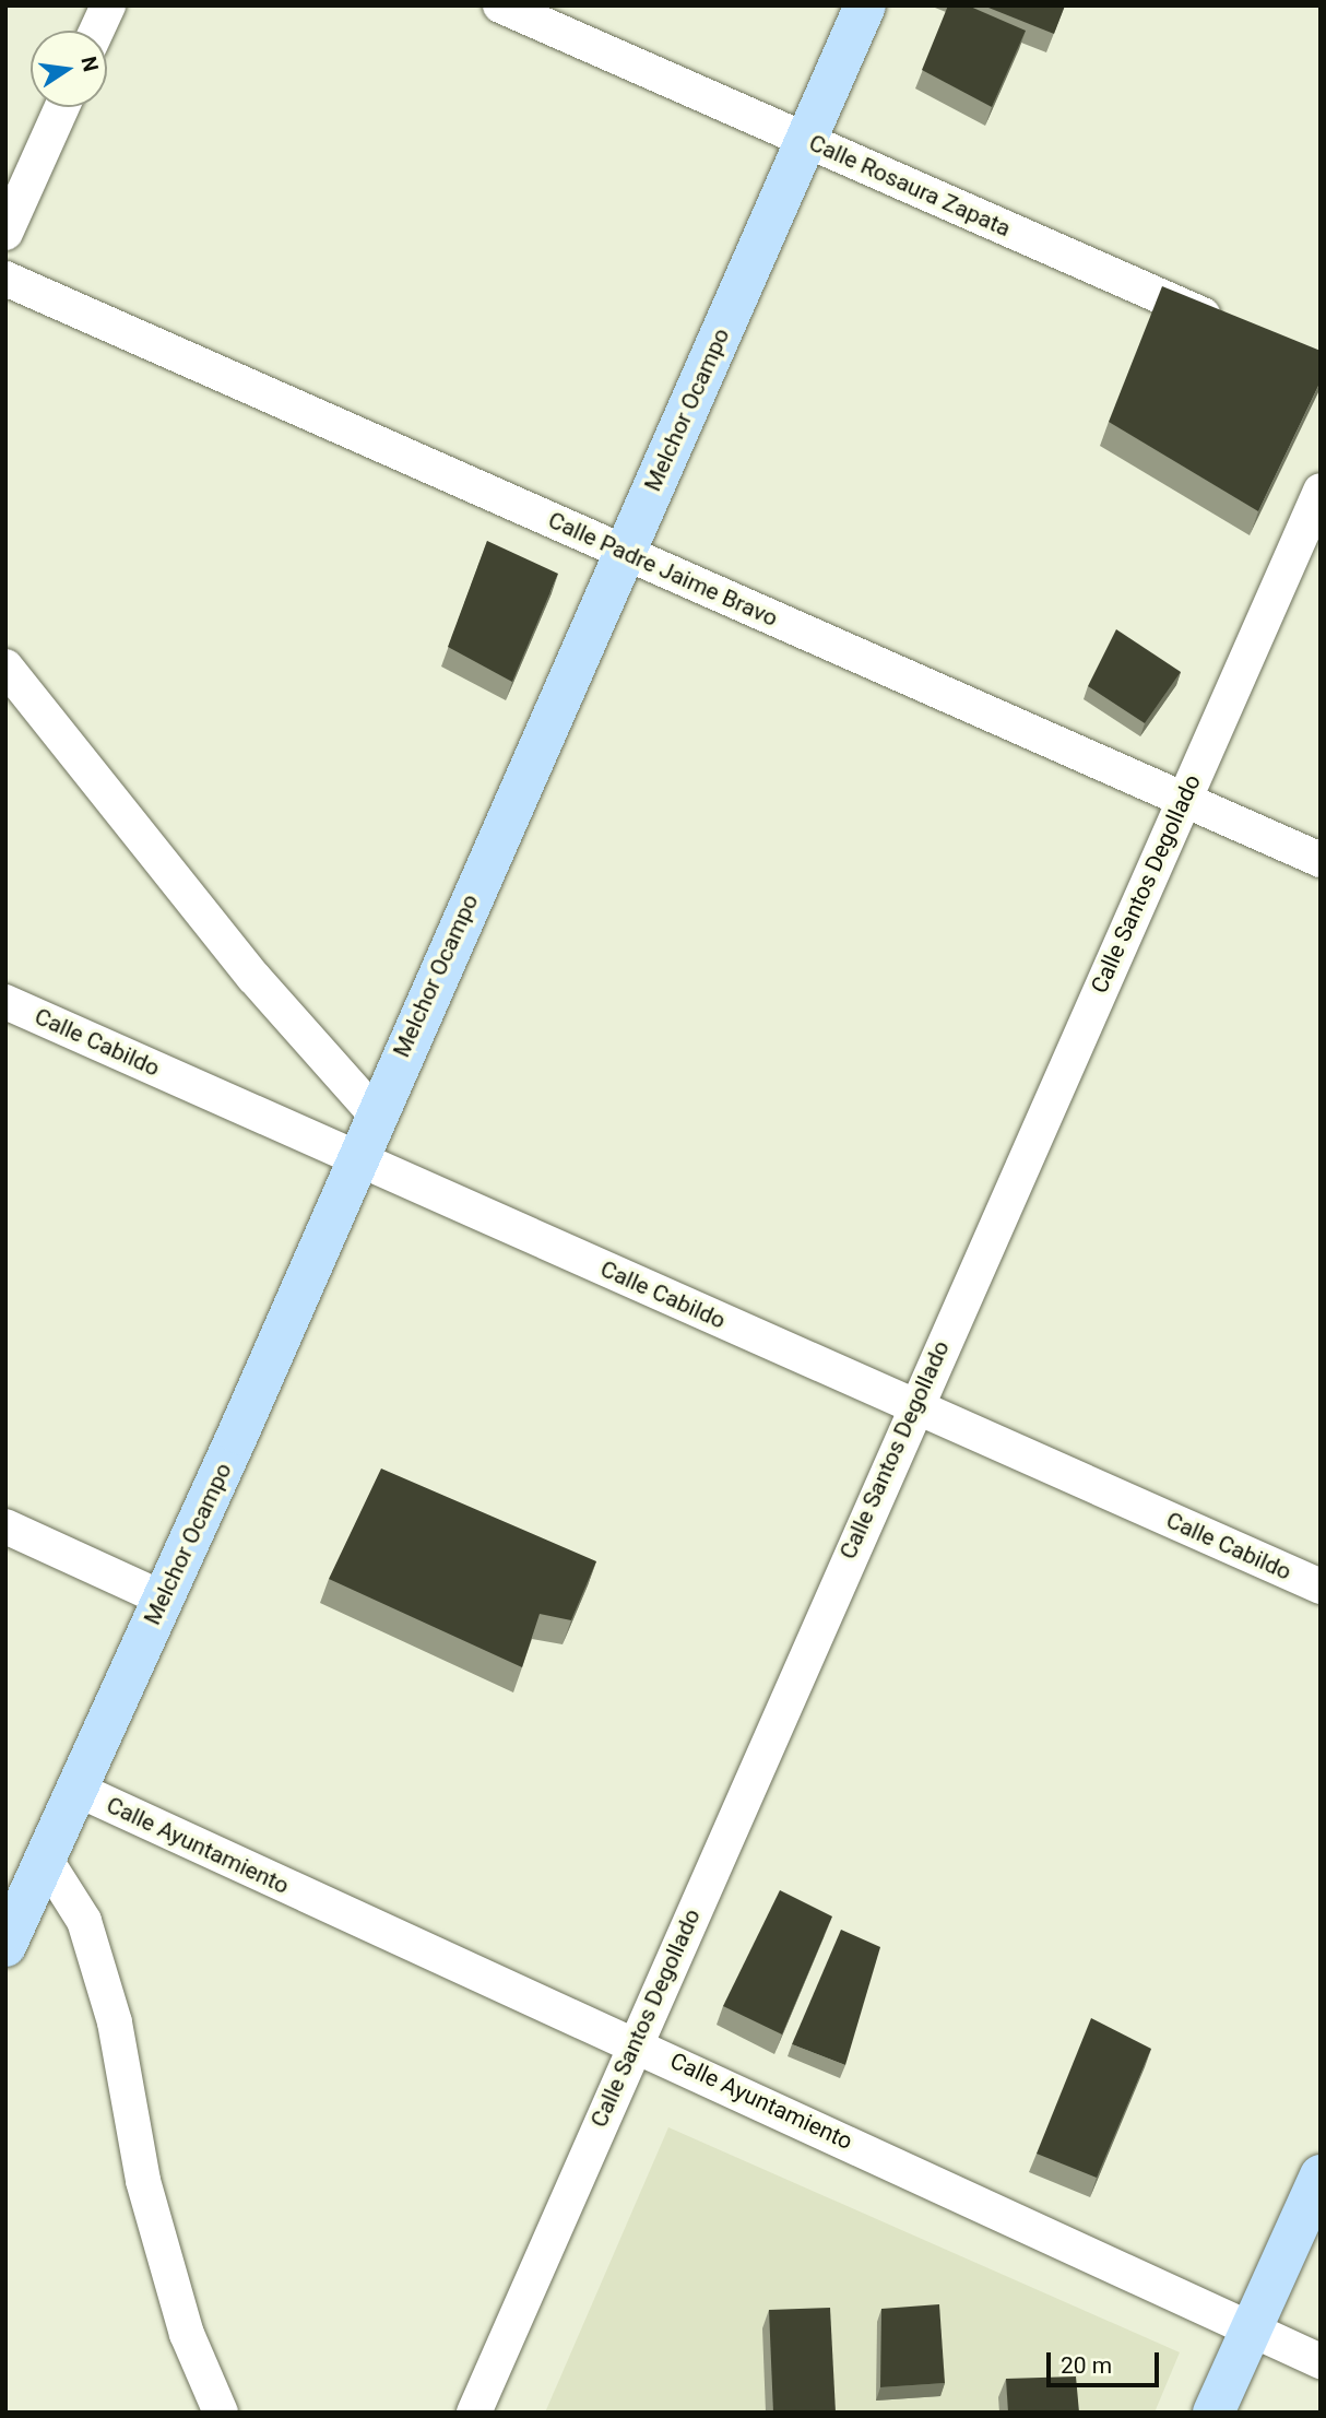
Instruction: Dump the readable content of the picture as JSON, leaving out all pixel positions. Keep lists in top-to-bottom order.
{
  "streets": {
    "street": [
      "Calle Rosaura Zapata",
      "Melchor Ocampo",
      "Calle Padre Jaime Bravo",
      "Calle Santos Degollado",
      "Calle Cabildo",
      "Calle Ayuntamiento"
    ]
  },
  "crossings": [
    ["Calle Rosaura Zapata", "Melchor Ocampo"],
    ["Melchor Ocampo", "Calle Padre Jaime Bravo"],
    ["Melchor Ocampo", "Calle Cabildo"],
    ["Melchor Ocampo", "Calle Ayuntamiento"],
    ["Calle Padre Jaime Bravo", "Calle Santos Degollado"],
    ["Calle Santos Degollado", "Calle Cabildo"],
    ["Calle Santos Degollado", "Calle Ayuntamiento"]
  ],
  "scale_bar": "20 m",
  "north": "right"
}
